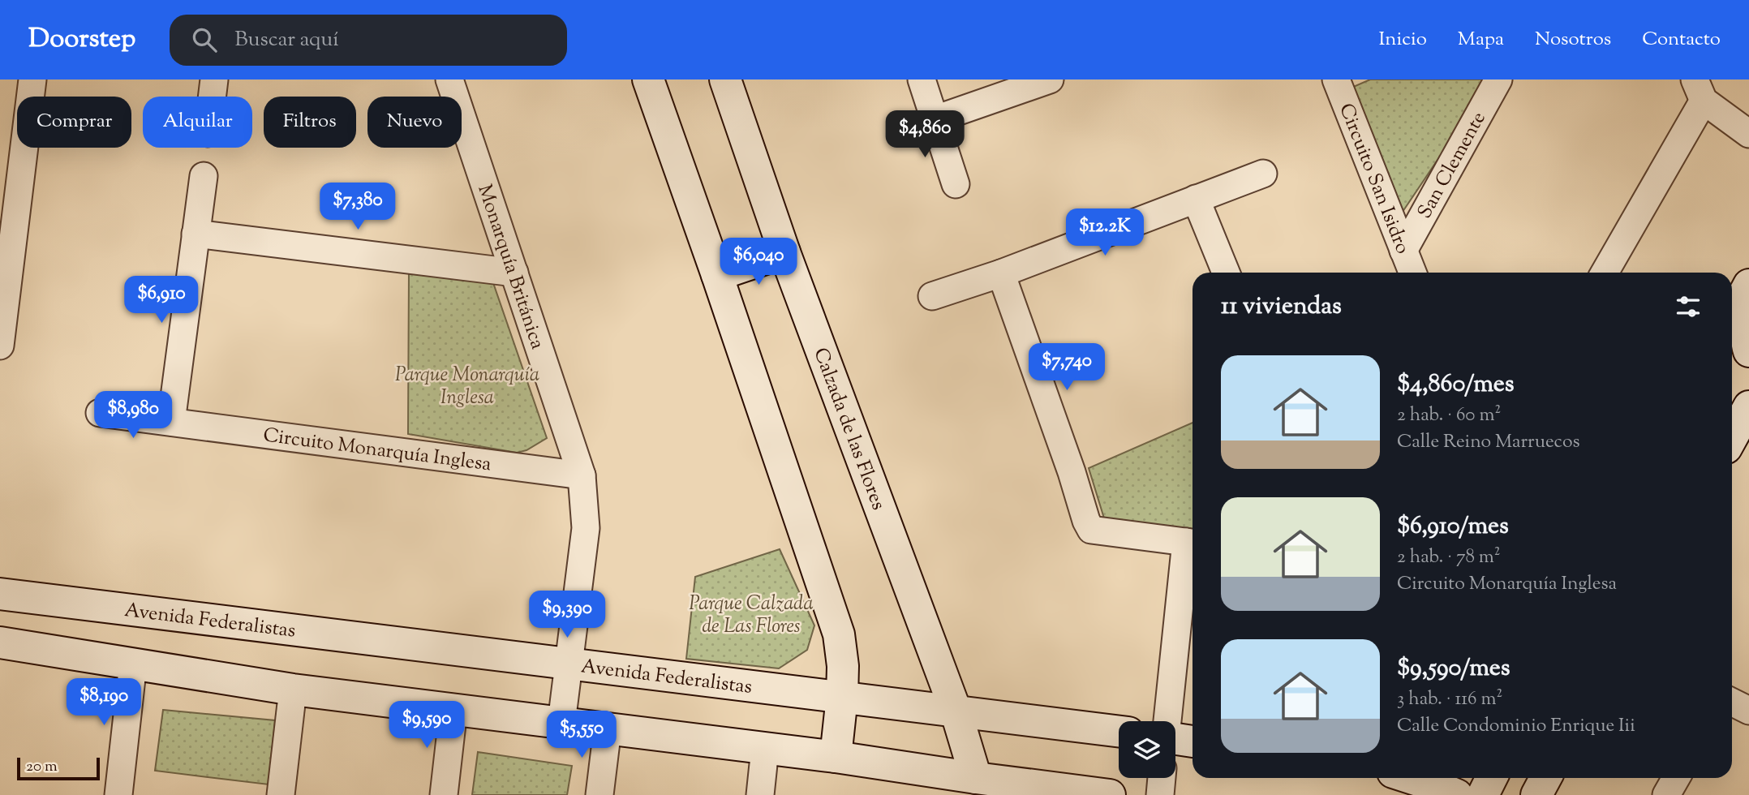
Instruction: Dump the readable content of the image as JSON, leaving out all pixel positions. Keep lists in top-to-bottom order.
{
  "streets": {
    "street": [
      "San Clemente",
      "Circuito San Isidro",
      "Monarquía Británica",
      "Calzada de las Flores",
      "Circuito Monarquía Inglesa",
      "Avenida Federalistas"
    ]
  },
  "crossings": [
    ["San Clemente", "Circuito San Isidro"],
    ["Monarquía Británica", "Circuito Monarquía Inglesa"],
    ["Monarquía Británica", "Avenida Federalistas"],
    ["Calzada de las Flores", "Avenida Federalistas"]
  ],
  "parks": ["Parque Monarquía Inglesa", "Parque Calzada de Las Flores"],
  "scale_bar": "20 m",
  "page": {
    "header": "Doorstep",
    "search": "Buscar aquí",
    "nav": [
      "Inicio",
      "Mapa",
      "Nosotros",
      "Contacto"
    ],
    "chip": [
      "Comprar",
      "Alquilar",
      "Filtros",
      "Nuevo"
    ],
    "price": [
      "$4,860",
      "$7,380",
      "$12.2K",
      "$6,040",
      "$6,910",
      "$7,740",
      "$8,980",
      "$9,390",
      "$8,190",
      "$9,590",
      "$5,550"
    ],
    "heading": "11 viviendas",
    "list": [
      {
        "name": "$4,860/mes",
        "note": "2 hab. · 60 m² · Calle Reino Marruecos"
      },
      {
        "name": "$6,910/mes",
        "note": "2 hab. · 78 m² · Circuito Monarquía Inglesa"
      },
      {
        "name": "$9,590/mes",
        "note": "3 hab. · 116 m² · Calle Condominio Enrique Iii"
      }
    ],
    "scale": "20 m"
  }
}
